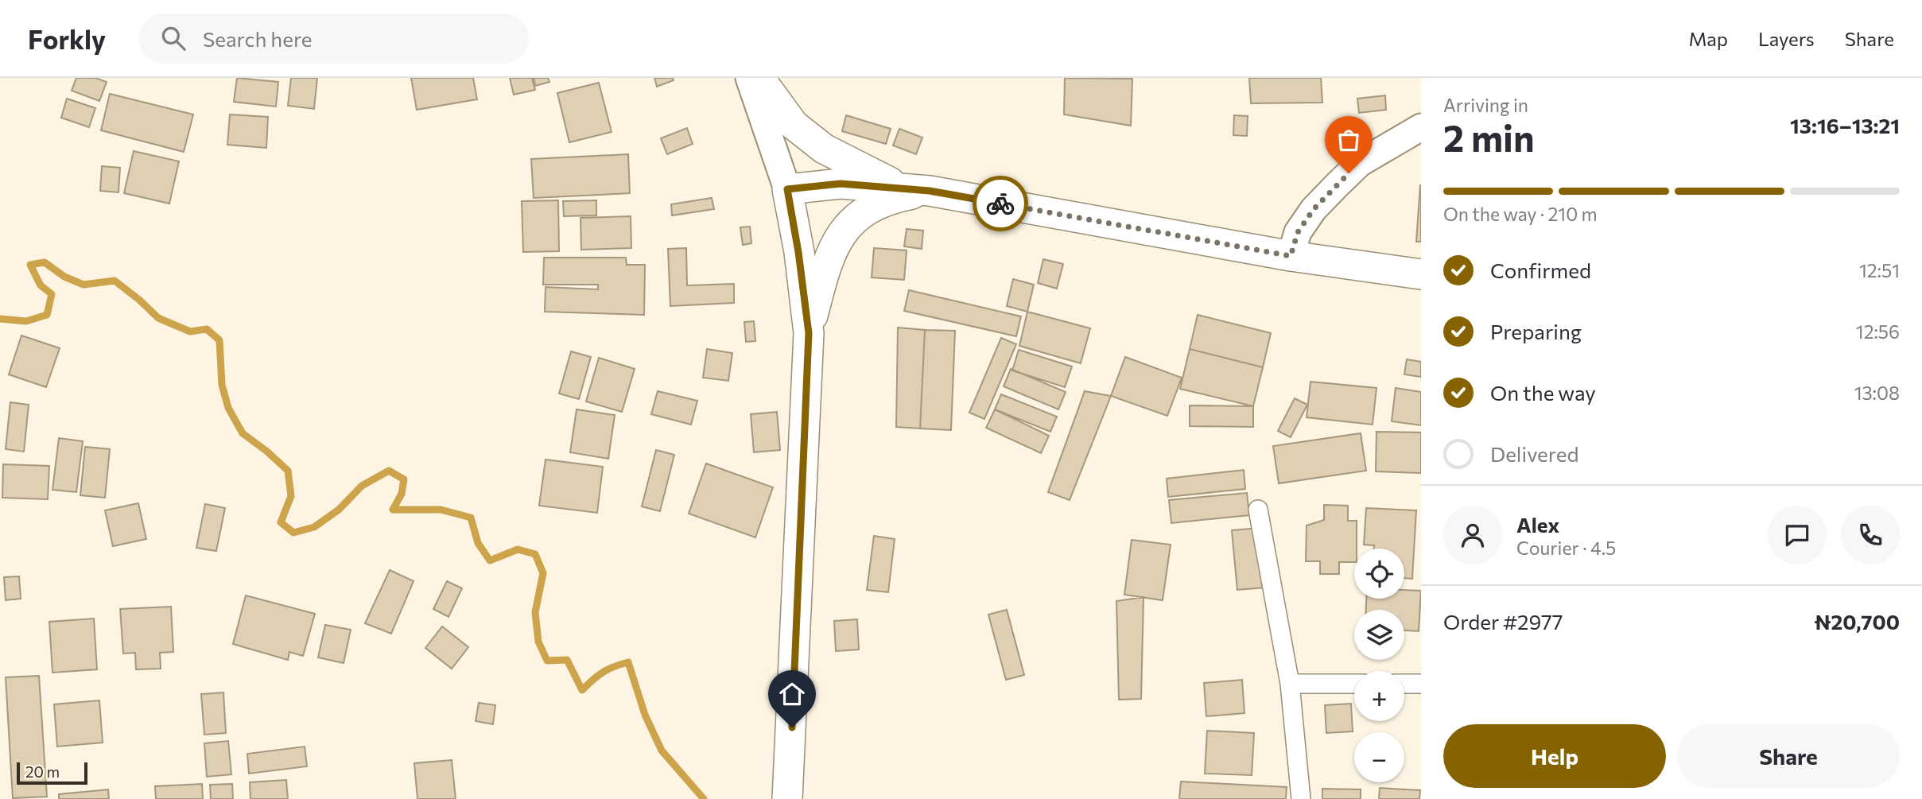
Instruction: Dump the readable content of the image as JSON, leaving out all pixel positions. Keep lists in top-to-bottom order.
{
  "scale_bar": "20 m",
  "page": {
    "header": "Forkly",
    "search": "Search here",
    "nav": ["Map", "Layers", "Share"],
    "heading": ["2 min", "Arriving in", "13:16–13:21"],
    "panel": [
      "Alex",
      "Courier · 4.5",
      "Order #2977",
      "₦20,700"
    ],
    "bar": "On the way · 210 m",
    "list": [
      ["Confirmed", "12:51"],
      ["Preparing", "12:56"],
      ["On the way", "13:08"],
      "Delivered"
    ],
    "map_buttons": ["+", "−"],
    "buttons": ["Help", "Share"],
    "scale": "20 m"
  }
}
